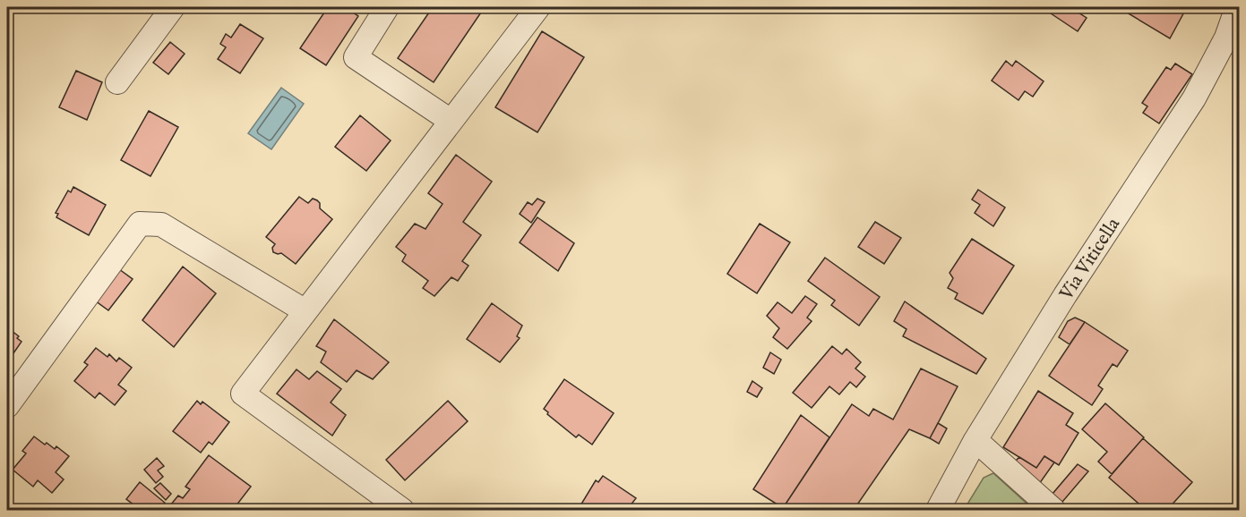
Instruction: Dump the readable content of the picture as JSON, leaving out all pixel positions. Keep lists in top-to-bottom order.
{
  "streets": {
    "street": ["Via Viticella"]
  }
}
